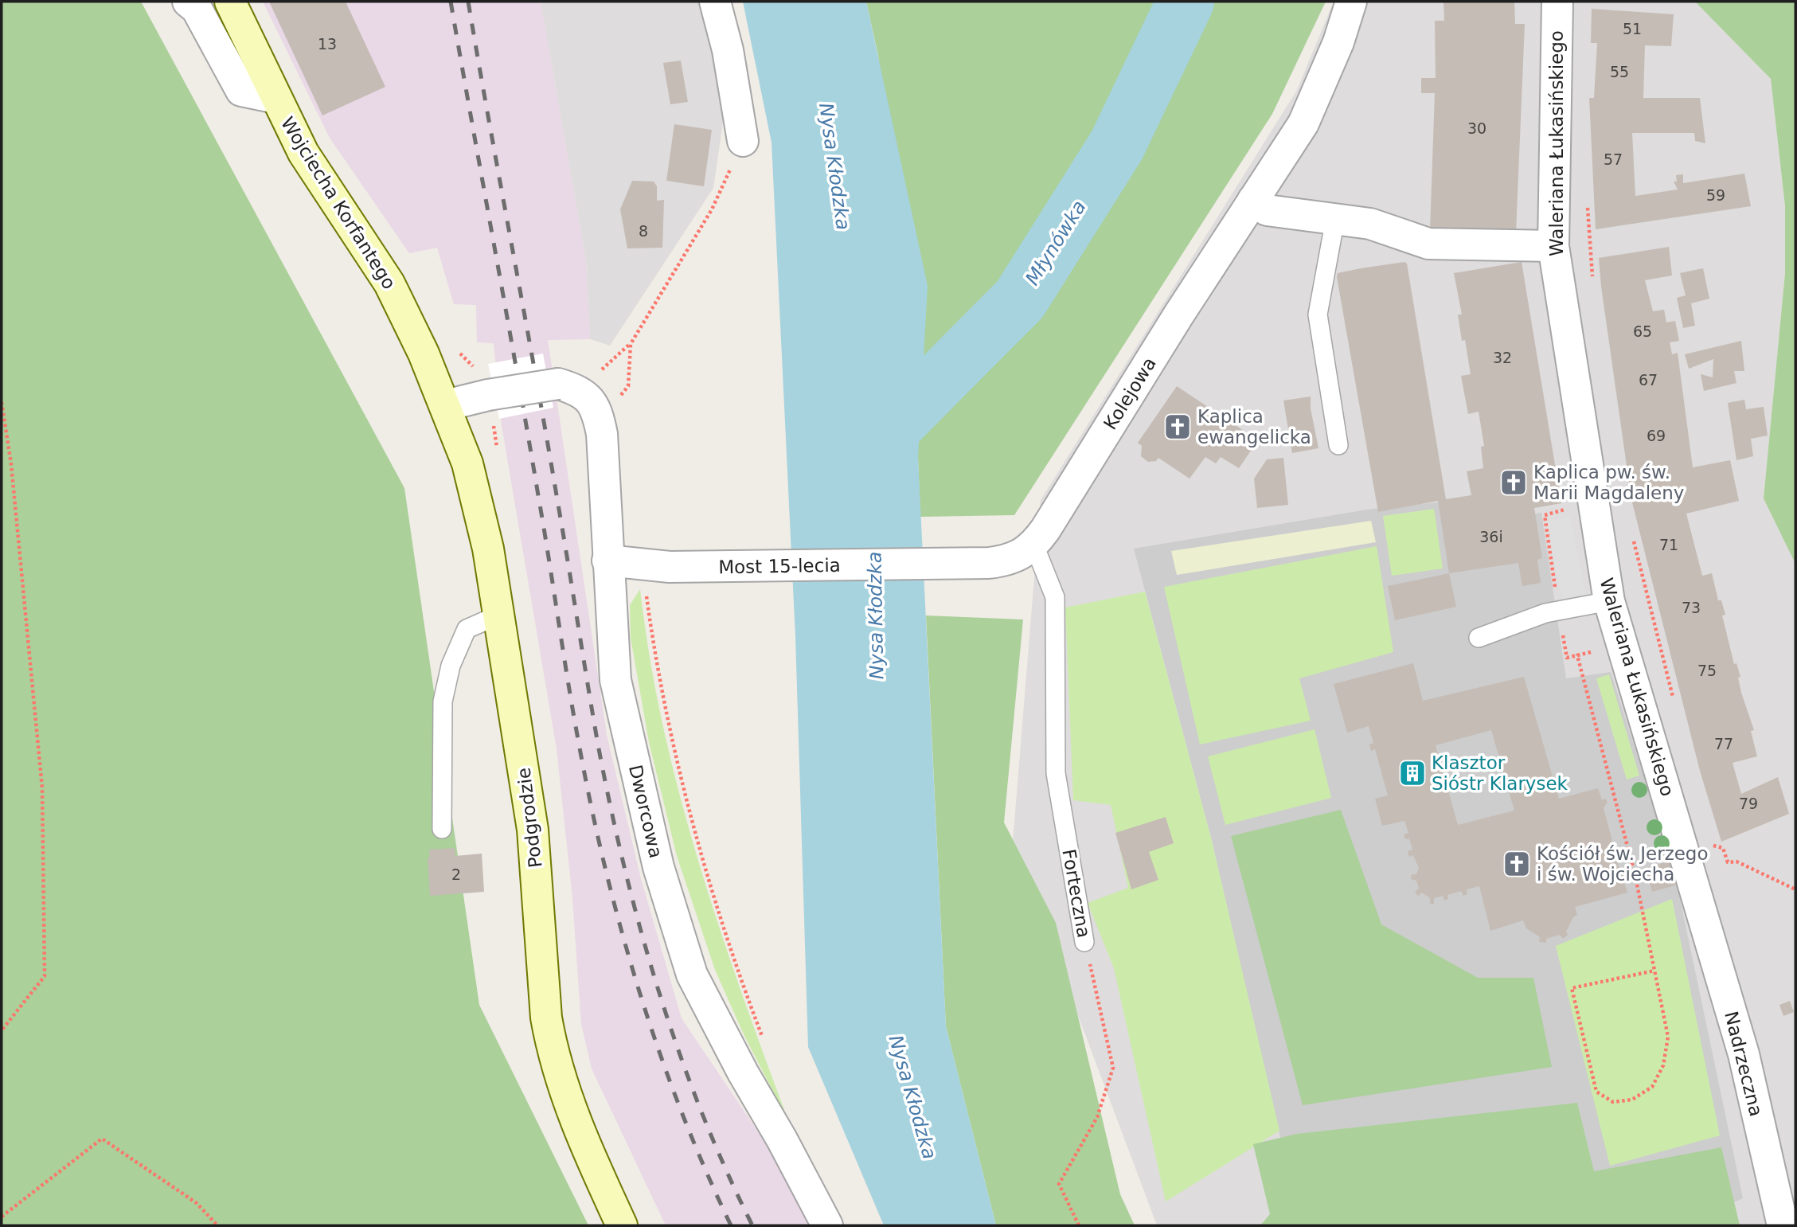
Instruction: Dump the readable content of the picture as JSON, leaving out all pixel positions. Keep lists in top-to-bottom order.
{
  "streets": {
    "main road": ["Wojciecha Korfantego", "Podgrodzie"],
    "street": [
      "Waleriana Łukasińskiego",
      "Kolejowa",
      "Most 15-lecia",
      "Dworcowa",
      "Nadrzeczna"
    ],
    "lane": ["Forteczna"]
  },
  "crossings": [
    ["Waleriana Łukasińskiego", "Nadrzeczna"],
    ["Wojciecha Korfantego", "Podgrodzie"],
    ["Kolejowa", "Most 15-lecia"],
    ["Kolejowa", "Forteczna"]
  ],
  "water": ["Nysa Kłodzka", "Młynówka"],
  "places": {
    "church": ["Kaplica ewangelicka", "Kaplica pw. św. Marii Magdaleny", "Kościół św. Jerzego i św. Wojciecha"],
    "building": ["Klasztor Sióstr Klarysek"]
  },
  "house_numbers": [
    "51",
    "13",
    "55",
    "30",
    "57",
    "59",
    "8",
    "65",
    "32",
    "67",
    "69",
    "36i",
    "71",
    "73",
    "75",
    "77",
    "79",
    "2"
  ]
}
